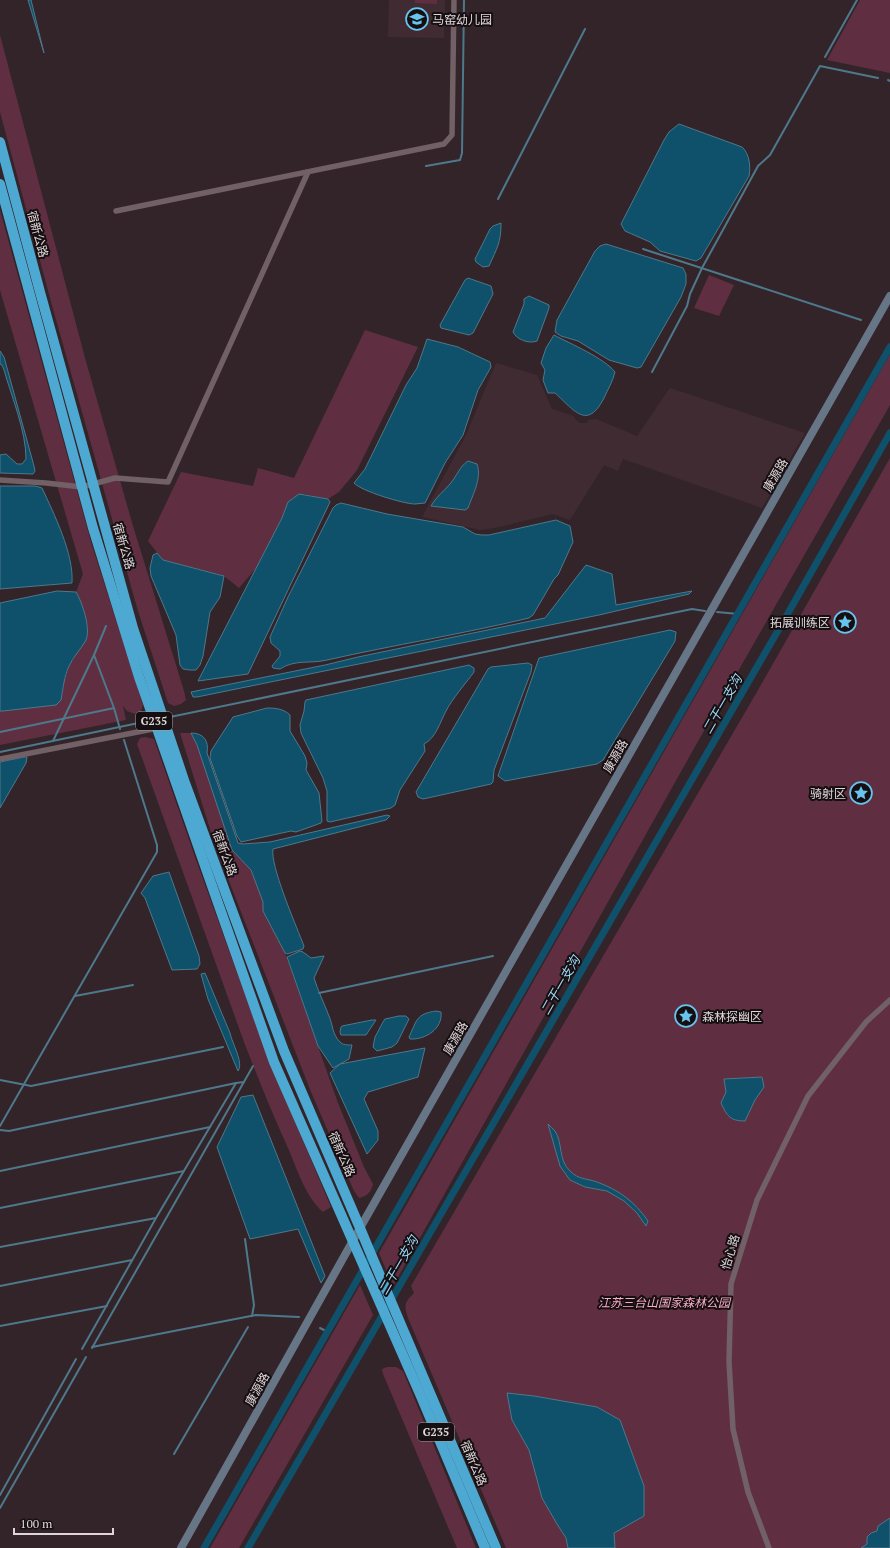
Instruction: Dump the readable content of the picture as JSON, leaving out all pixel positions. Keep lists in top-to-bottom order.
{
  "streets": {
    "highway": ["宿新公路", "G235"],
    "street": ["康源路", "怡心路"]
  },
  "crossings": [
    ["宿新公路", "康源路"]
  ],
  "water": ["二干一支沟"],
  "parks": ["江苏三台山国家森林公园"],
  "places": {
    "school or university": ["马窑幼儿园"],
    "place": ["拓展训练区", "骑射区", "森林探幽区"]
  },
  "scale_bar": "100 m"
}
